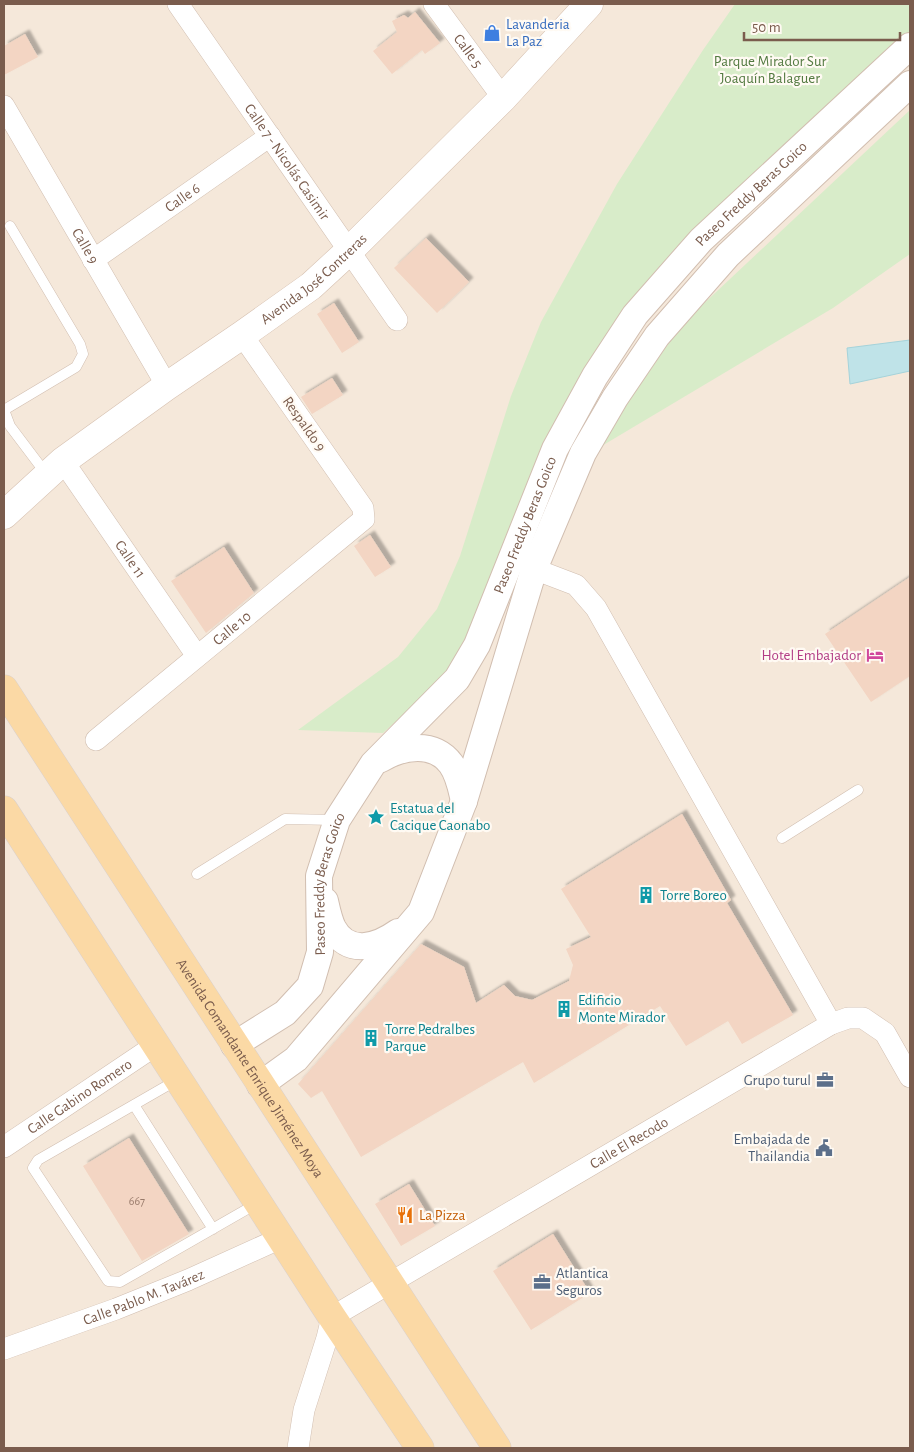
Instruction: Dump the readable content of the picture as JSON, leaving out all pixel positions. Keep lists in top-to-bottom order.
{
  "streets": {
    "main road": ["Avenida José Contreras", "Avenida Comandante Enrique Jiménez Moya"],
    "street": [
      "Calle 5",
      "Calle 7 - Nicolás Casimir",
      "Paseo Freddy Beras Goico",
      "Calle 6",
      "Calle 9",
      "Respaldo 9",
      "Calle 11",
      "Calle 10",
      "Calle Gabino Romero",
      "Calle El Recodo",
      "Calle Pablo M. Tavárez"
    ]
  },
  "crossings": [
    ["Calle 5", "Avenida José Contreras"],
    ["Calle 7 - Nicolás Casimir", "Calle 6"],
    ["Calle 7 - Nicolás Casimir", "Avenida José Contreras"],
    ["Paseo Freddy Beras Goico", "Avenida Comandante Enrique Jiménez Moya"],
    ["Calle 6", "Calle 9"],
    ["Calle 9", "Avenida José Contreras"],
    ["Avenida José Contreras", "Respaldo 9"],
    ["Avenida José Contreras", "Calle 11"],
    ["Respaldo 9", "Calle 10"],
    ["Calle 11", "Calle 10"],
    ["Avenida Comandante Enrique Jiménez Moya", "Calle El Recodo"]
  ],
  "parks": ["Parque Mirador Sur Joaquín Balaguer"],
  "places": {
    "shop": ["Lavanderia La Paz"],
    "hotel": ["Hotel Embajador"],
    "place": ["Estatua del Cacique Caonabo"],
    "building": ["Torre Boreo", "Edificio Monte Mirador", "Torre Pedralbes Parque"],
    "office": ["Grupo turul", "Atlantica Seguros"],
    "public building": ["Embajada de Thailandia"],
    "restaurant": ["La Pizza"]
  },
  "house_numbers": ["667"],
  "scale_bar": "50 m"
}
